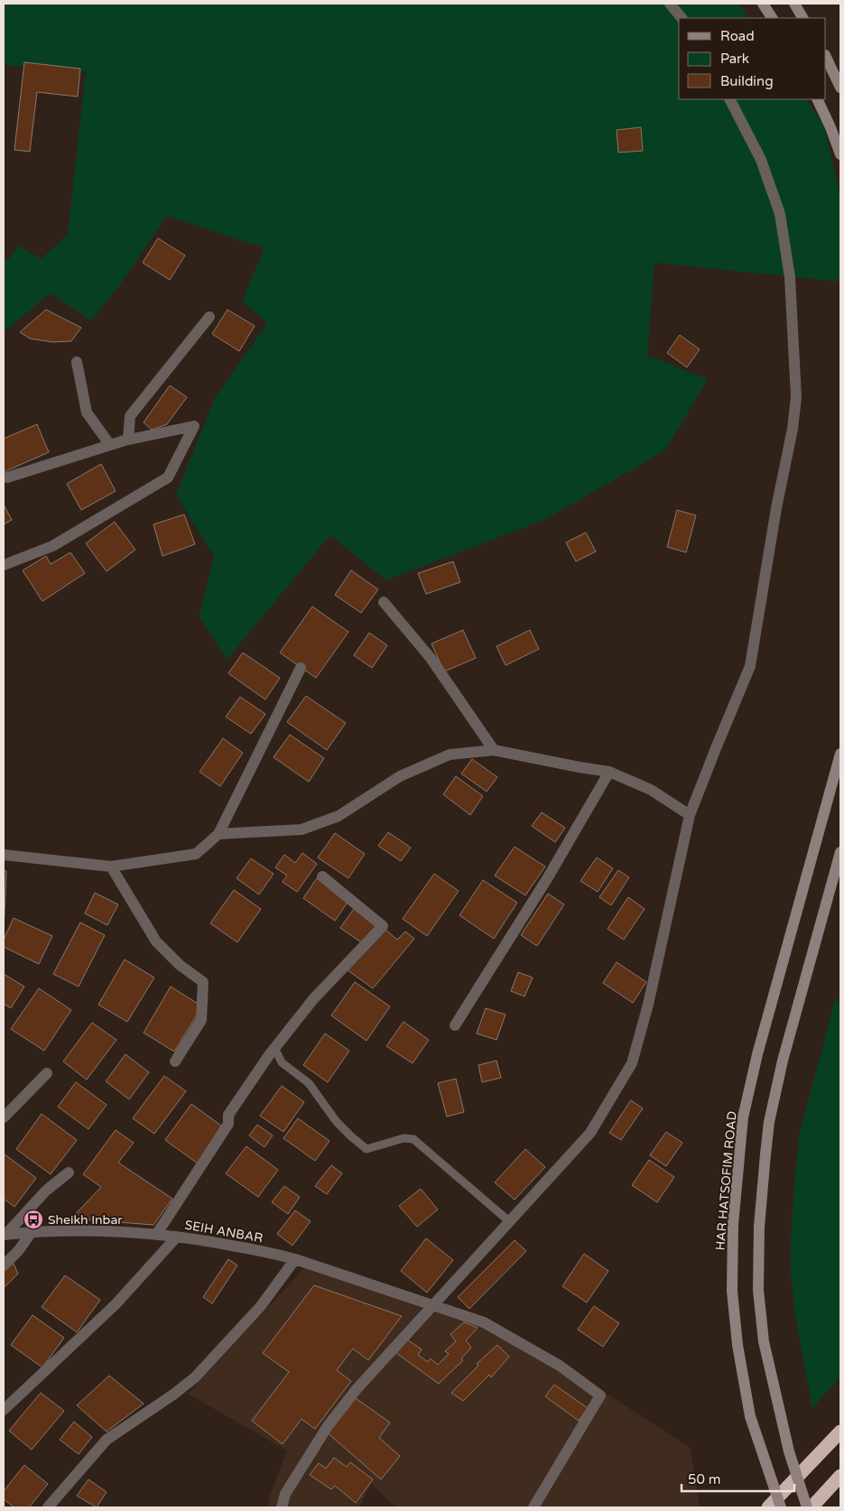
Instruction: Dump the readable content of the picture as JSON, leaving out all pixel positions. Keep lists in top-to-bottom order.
{
  "streets": {
    "main road": ["HAR HATSOFIM ROAD"],
    "street": ["SEIH ANBAR"]
  },
  "places": {
    "bus stop": ["Sheikh Inbar"]
  },
  "legend": ["Road", "Park", "Building"],
  "scale_bar": "50 m"
}
